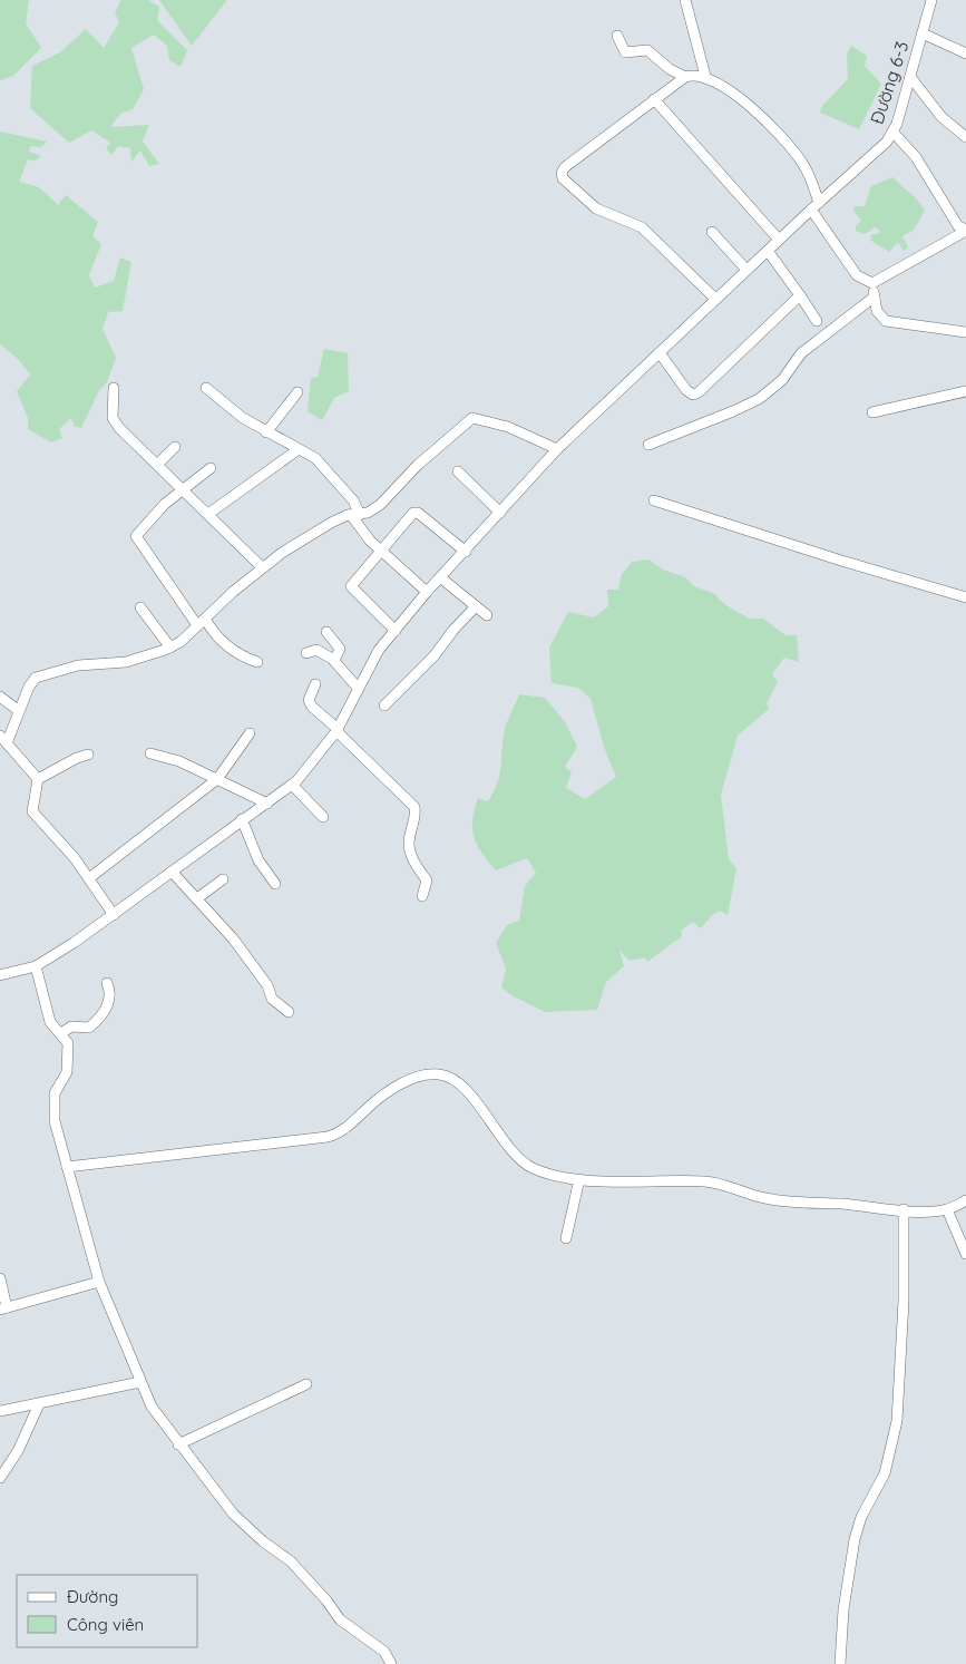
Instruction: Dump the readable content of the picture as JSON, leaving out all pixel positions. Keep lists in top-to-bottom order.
{
  "streets": {
    "street": ["Đường 6-3"]
  },
  "legend": ["Đường", "Công viên"]
}
